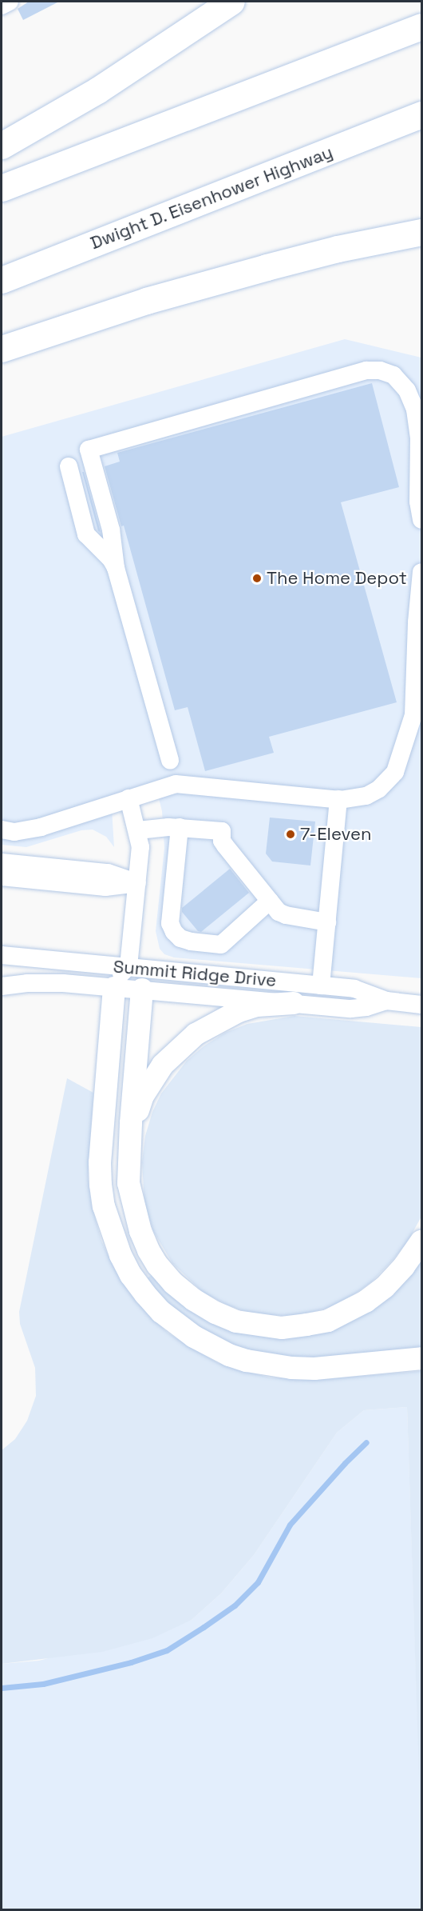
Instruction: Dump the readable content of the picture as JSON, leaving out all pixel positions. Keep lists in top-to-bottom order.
{
  "streets": {
    "highway": ["Dwight D. Eisenhower Highway"],
    "street": ["Summit Ridge Drive"]
  },
  "places": ["The Home Depot", "7-Eleven"]
}
